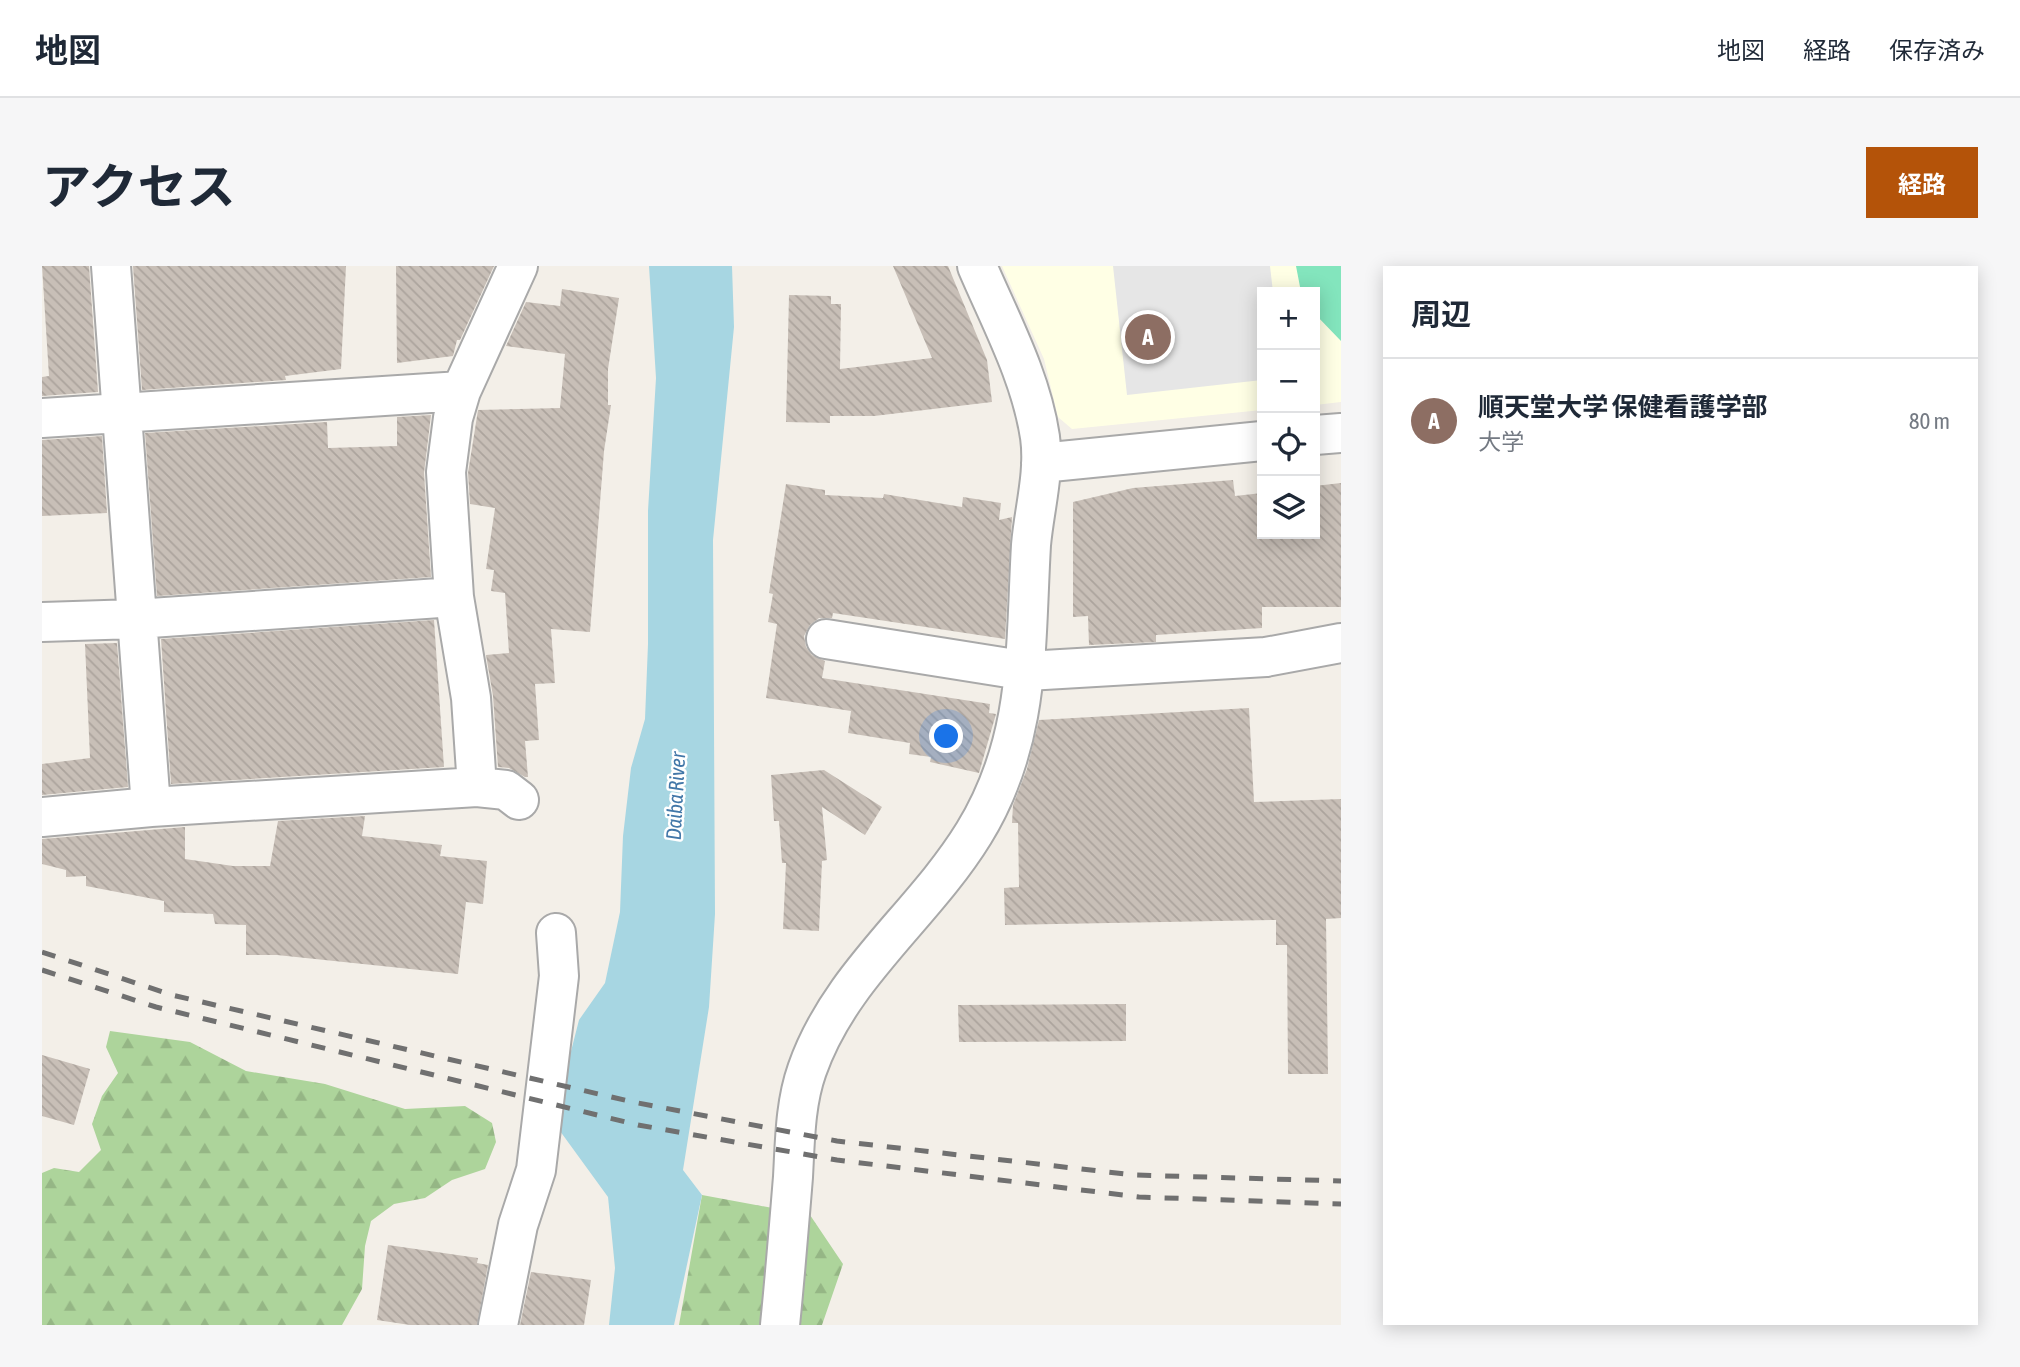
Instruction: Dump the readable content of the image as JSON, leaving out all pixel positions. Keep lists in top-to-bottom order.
{
  "water": ["Daiba River"],
  "page": {
    "header": "地図",
    "nav": ["地図", "経路", "保存済み"],
    "title": "アクセス",
    "buttons": "経路",
    "heading": "周辺",
    "map_buttons": ["+", "−"],
    "pins": "A",
    "list": [
      {
        "mark": "A",
        "name": "順天堂大学 保健看護学部",
        "note": "大学",
        "value": "80 m"
      }
    ]
  }
}
